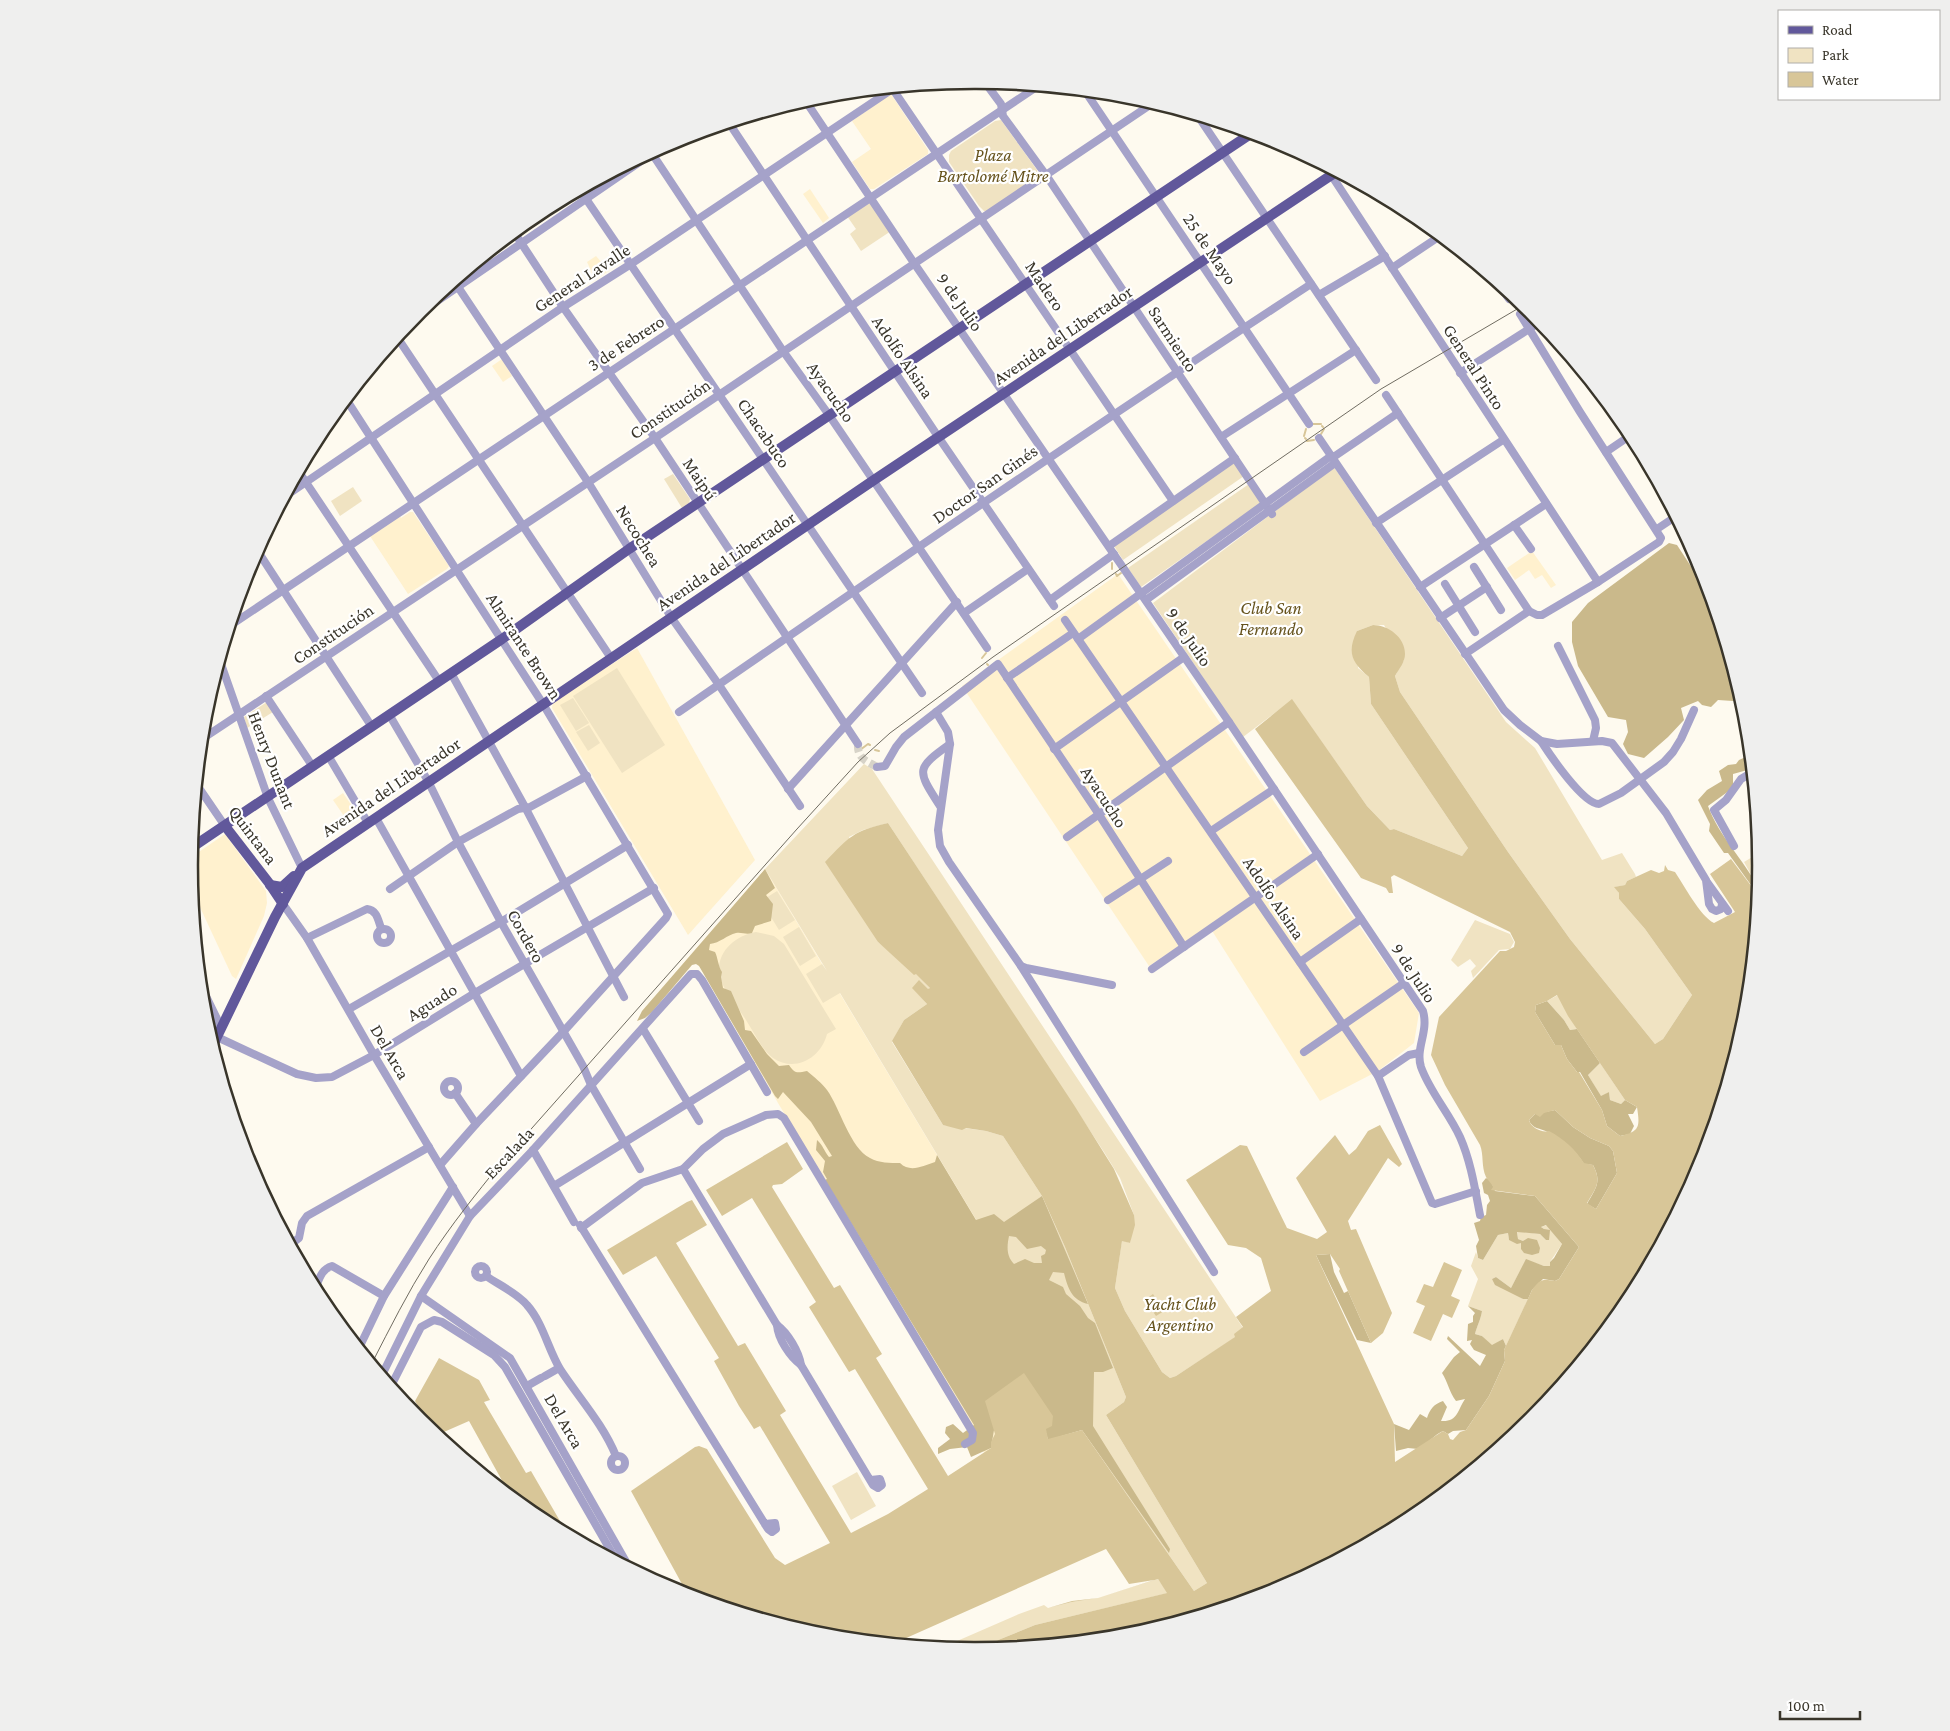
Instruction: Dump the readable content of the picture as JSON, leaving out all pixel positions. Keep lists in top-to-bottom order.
{
  "streets": {
    "main road": ["Avenida del Libertador", "Quintana"],
    "street": [
      "25 de Mayo",
      "General Lavalle",
      "Madero",
      "9 de Julio",
      "Sarmiento",
      "3 de Febrero",
      "Adolfo Alsina",
      "General Pinto",
      "Ayacucho",
      "Constitución",
      "Chacabuco",
      "Maipú",
      "Doctor San Ginés",
      "Necochea",
      "Almirante Brown",
      "Henry Dunant",
      "Cordero",
      "Aguado",
      "Del Arca",
      "Escalada"
    ]
  },
  "crossings": [
    ["25 de Mayo", "Avenida del Libertador"],
    ["25 de Mayo", "Constitución"],
    ["25 de Mayo", "Doctor San Ginés"],
    ["General Lavalle", "9 de Julio"],
    ["General Lavalle", "Adolfo Alsina"],
    ["General Lavalle", "Ayacucho"],
    ["General Lavalle", "Chacabuco"],
    ["General Lavalle", "Maipú"],
    ["General Lavalle", "Necochea"],
    ["General Lavalle", "Almirante Brown"],
    ["Madero", "Avenida del Libertador"],
    ["Madero", "3 de Febrero"],
    ["Madero", "Constitución"],
    ["Madero", "Doctor San Ginés"],
    ["9 de Julio", "Avenida del Libertador"],
    ["9 de Julio", "3 de Febrero"],
    ["9 de Julio", "Adolfo Alsina"],
    ["9 de Julio", "Constitución"],
    ["9 de Julio", "Doctor San Ginés"],
    ["Avenida del Libertador", "Sarmiento"],
    ["Avenida del Libertador", "Adolfo Alsina"],
    ["Avenida del Libertador", "Ayacucho"],
    ["Avenida del Libertador", "Chacabuco"],
    ["Avenida del Libertador", "Maipú"],
    ["Avenida del Libertador", "Necochea"],
    ["Avenida del Libertador", "Almirante Brown"],
    ["Avenida del Libertador", "Henry Dunant"],
    ["Avenida del Libertador", "Quintana"],
    ["Avenida del Libertador", "Cordero"],
    ["Avenida del Libertador", "Del Arca"],
    ["Sarmiento", "3 de Febrero"],
    ["Sarmiento", "Constitución"],
    ["Sarmiento", "Doctor San Ginés"],
    ["3 de Febrero", "Adolfo Alsina"],
    ["3 de Febrero", "Ayacucho"],
    ["3 de Febrero", "Chacabuco"],
    ["3 de Febrero", "Maipú"],
    ["3 de Febrero", "Necochea"],
    ["3 de Febrero", "Almirante Brown"],
    ["Adolfo Alsina", "Constitución"],
    ["Adolfo Alsina", "Doctor San Ginés"],
    ["Ayacucho", "Constitución"],
    ["Ayacucho", "Doctor San Ginés"],
    ["Constitución", "Chacabuco"],
    ["Constitución", "Maipú"],
    ["Constitución", "Necochea"],
    ["Constitución", "Almirante Brown"],
    ["Constitución", "Henry Dunant"],
    ["Chacabuco", "Doctor San Ginés"],
    ["Maipú", "Doctor San Ginés"],
    ["Doctor San Ginés", "Necochea"],
    ["Almirante Brown", "Aguado"],
    ["Quintana", "Del Arca"],
    ["Cordero", "Aguado"],
    ["Cordero", "Escalada"],
    ["Aguado", "Del Arca"],
    ["Del Arca", "Escalada"]
  ],
  "parks": ["Plaza Bartolomé Mitre", "Club San Fernando", "Yacht Club Argentino"],
  "legend": ["Road", "Park", "Water"],
  "scale_bar": "100 m"
}
